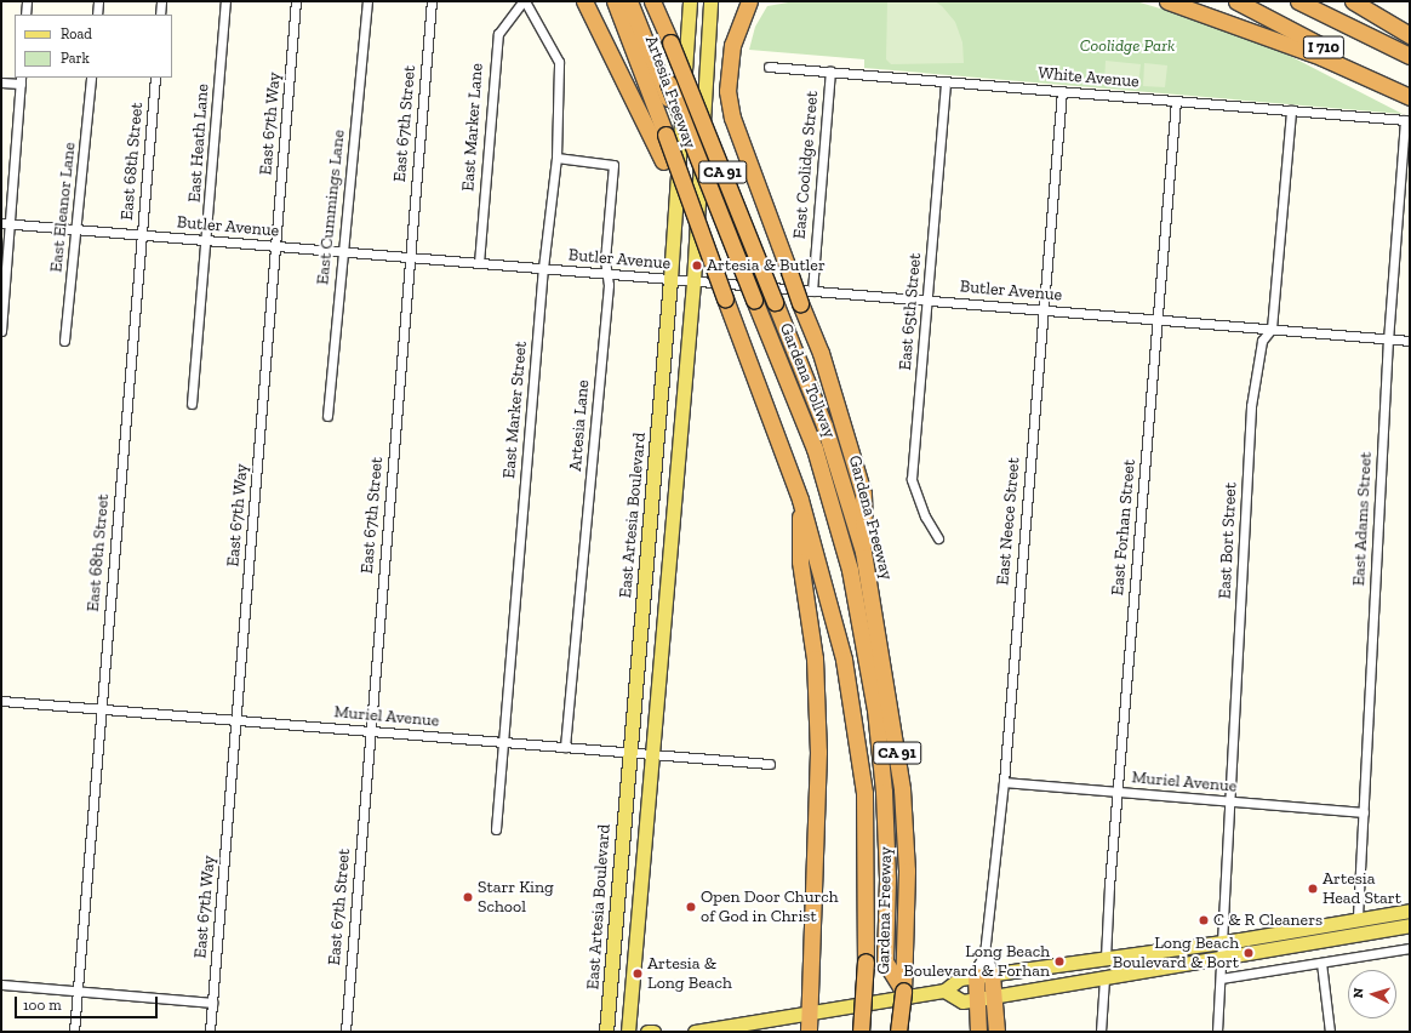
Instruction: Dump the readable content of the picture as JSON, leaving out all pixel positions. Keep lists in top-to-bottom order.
{
  "streets": {
    "highway": [
      "I 710",
      "Artesia Freeway",
      "CA 91",
      "Gardena Tollway",
      "Gardena Freeway"
    ],
    "main road": ["East Artesia Boulevard"],
    "street": [
      "White Avenue",
      "East 67th Way",
      "East 67th Street",
      "East Marker Lane",
      "East Heath Lane",
      "East 68th Street",
      "East Coolidge Street",
      "East Eleanor Lane",
      "East Cummings Lane",
      "Butler Avenue",
      "East 65th Street",
      "East Marker Street",
      "Artesia Lane",
      "East Adams Street",
      "East Neece Street",
      "East Forhan Street",
      "East Bort Street",
      "Muriel Avenue"
    ]
  },
  "crossings": [
    ["White Avenue", "East Coolidge Street"],
    ["White Avenue", "East 65th Street"],
    ["White Avenue", "East Adams Street"],
    ["White Avenue", "East Neece Street"],
    ["White Avenue", "East Forhan Street"],
    ["White Avenue", "East Bort Street"],
    ["Artesia Freeway", "Gardena Freeway"],
    ["East 67th Way", "Butler Avenue"],
    ["East 67th Way", "Muriel Avenue"],
    ["East 67th Street", "Butler Avenue"],
    ["East 67th Street", "Muriel Avenue"],
    ["East Marker Lane", "Butler Avenue"],
    ["East Marker Lane", "East Marker Street"],
    ["East Heath Lane", "Butler Avenue"],
    ["East 68th Street", "Butler Avenue"],
    ["East 68th Street", "Muriel Avenue"],
    ["East Coolidge Street", "Butler Avenue"],
    ["East Eleanor Lane", "Butler Avenue"],
    ["East Cummings Lane", "Butler Avenue"],
    ["Butler Avenue", "East 65th Street"],
    ["Butler Avenue", "East Marker Street"],
    ["Butler Avenue", "Artesia Lane"],
    ["Butler Avenue", "East Artesia Boulevard"],
    ["Butler Avenue", "East Adams Street"],
    ["Butler Avenue", "East Neece Street"],
    ["Butler Avenue", "East Forhan Street"],
    ["Butler Avenue", "East Bort Street"],
    ["Gardena Tollway", "Gardena Freeway"],
    ["East Marker Street", "Artesia Lane"],
    ["East Marker Street", "Muriel Avenue"],
    ["Artesia Lane", "Muriel Avenue"],
    ["East Artesia Boulevard", "Muriel Avenue"],
    ["East Adams Street", "Muriel Avenue"],
    ["East Neece Street", "Muriel Avenue"],
    ["East Forhan Street", "Muriel Avenue"],
    ["East Bort Street", "Muriel Avenue"]
  ],
  "parks": ["Coolidge Park"],
  "places": [
    "Artesia & Butler",
    "Artesia Head Start",
    "Starr King School",
    "Open Door Church of God in Christ",
    "C & R Cleaners",
    "Long Beach Boulevard & Bort",
    "Long Beach Boulevard & Forhan",
    "Artesia & Long Beach"
  ],
  "legend": ["Road", "Park"],
  "scale_bar": "100 m",
  "north": "left"
}
